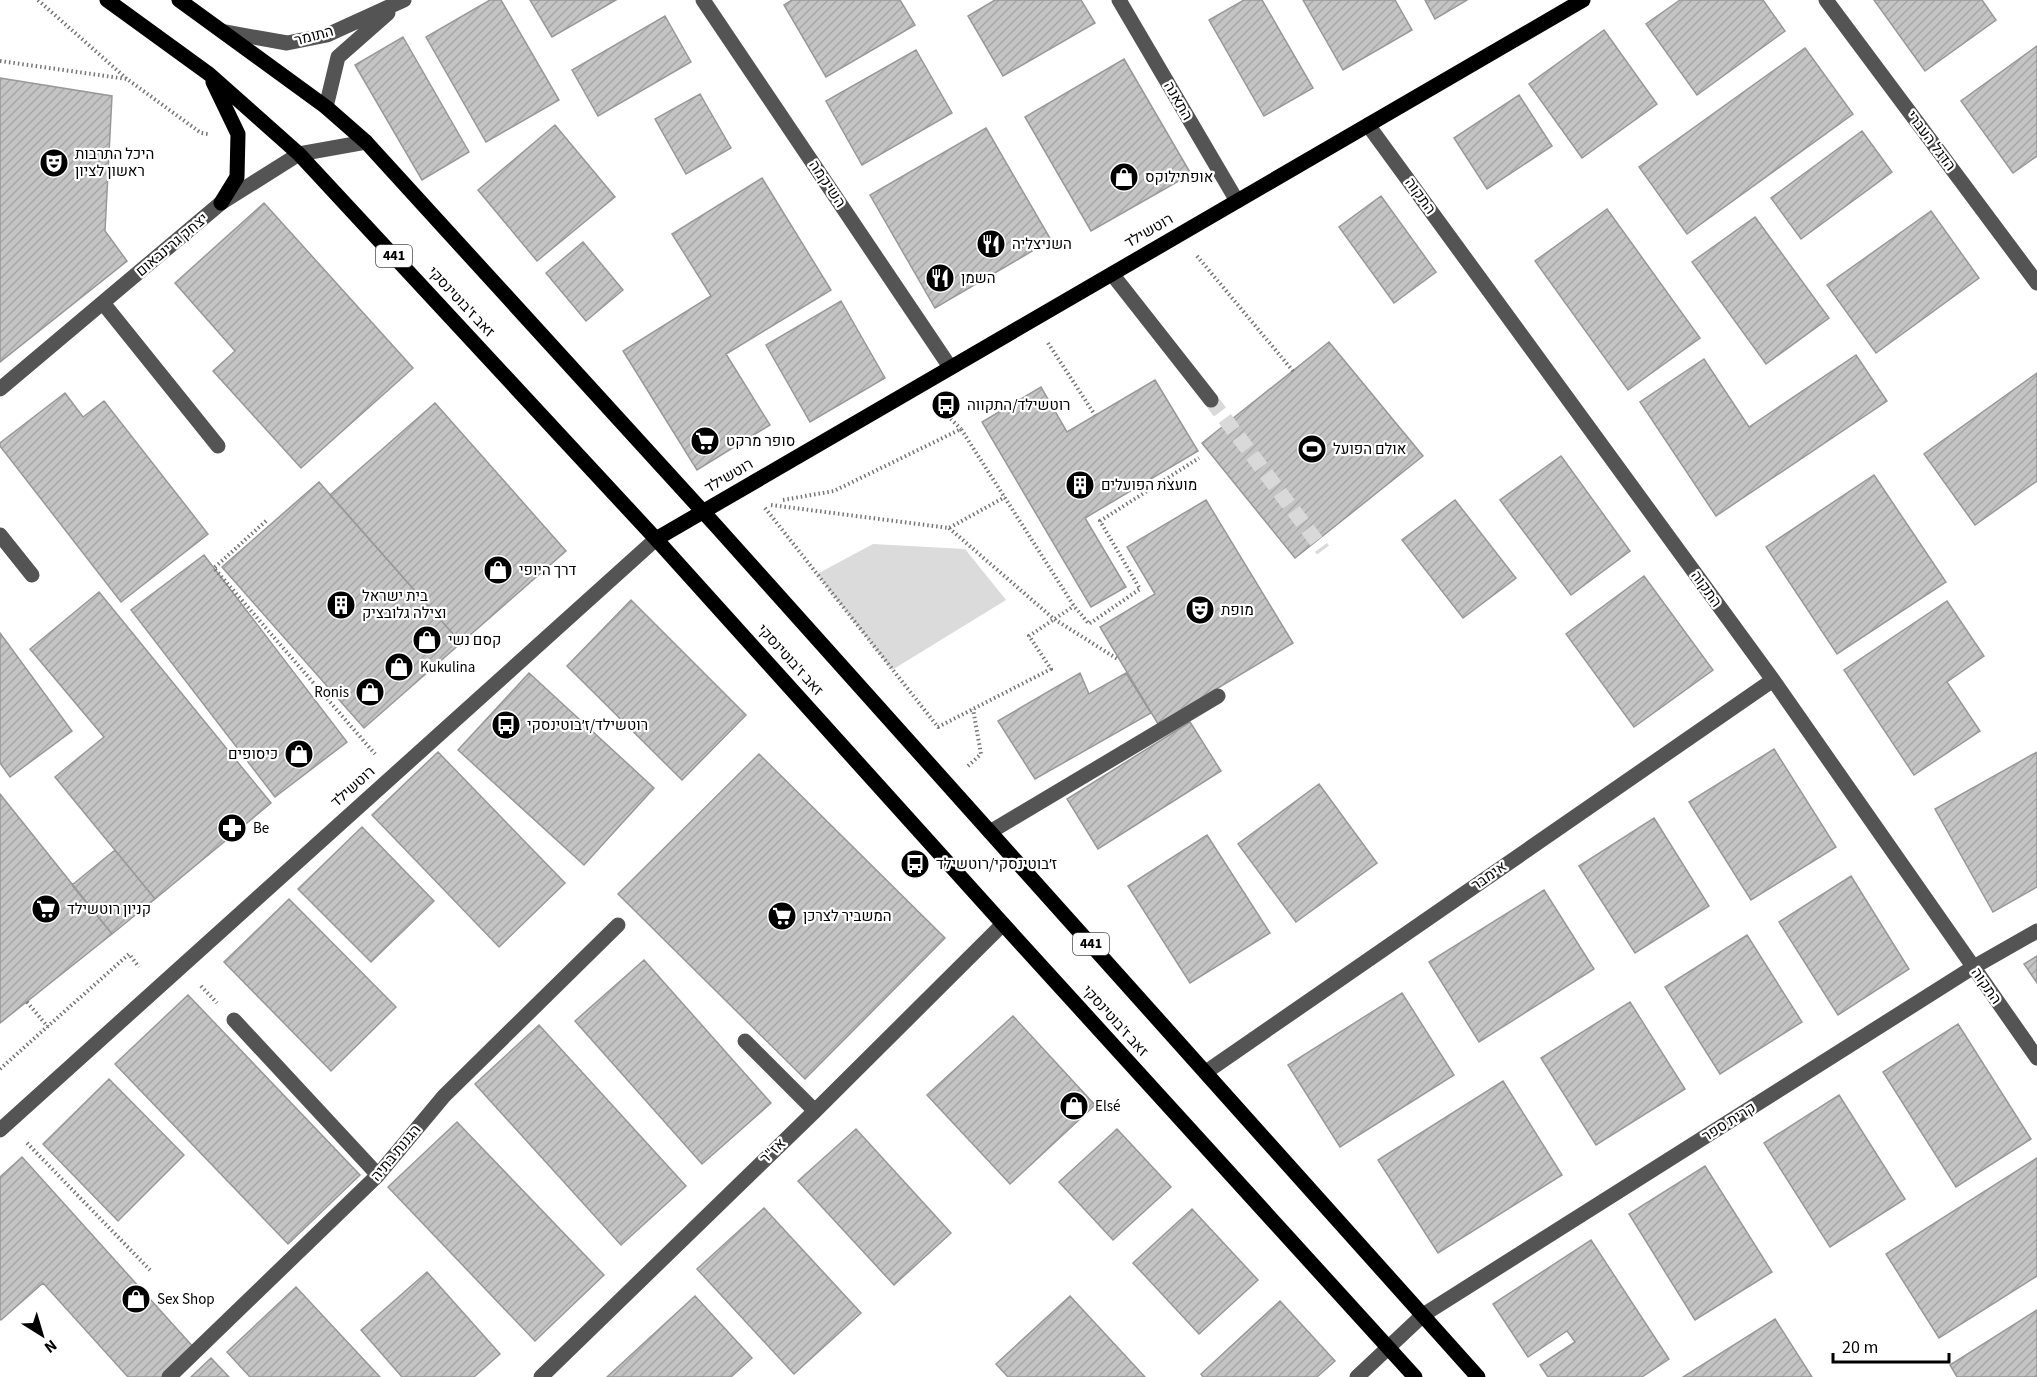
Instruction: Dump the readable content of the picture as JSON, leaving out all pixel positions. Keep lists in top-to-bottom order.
{
  "streets": {
    "main road": ["רוטשילד", "441", "זאב ז'בוטינסקי"],
    "street": [
      "התומר",
      "התאנה",
      "הדגל העברי",
      "השיקמה",
      "התקוה",
      "יצחק גרינבאום",
      "אימבר",
      "קרית ספר",
      "אז\"ר",
      "הגננת בתיה"
    ]
  },
  "crossings": [
    ["התומר", "441"],
    ["התאנה", "רוטשילד"],
    ["השיקמה", "רוטשילד"],
    ["התקוה", "רוטשילד"],
    ["התקוה", "אימבר"],
    ["התקוה", "קרית ספר"],
    ["רוטשילד", "441"],
    ["רוטשילד", "זאב ז'בוטינסקי"],
    ["יצחק גרינבאום", "441"],
    ["יצחק גרינבאום", "זאב ז'בוטינסקי"],
    ["441", "אימבר"],
    ["441", "קרית ספר"],
    ["זאב ז'בוטינסקי", "קרית ספר"],
    ["זאב ז'בוטינסקי", "אז\"ר"]
  ],
  "places": {
    "theatre": ["היכל התרבות ראשון לציון", "מופת"],
    "shop": [
      "אופתילוקס",
      "דרך היופי",
      "קסם נשי",
      "Kukulina",
      "Ronis",
      "כיסופים",
      "Elsé",
      "Sex Shop"
    ],
    "restaurant": ["השניצליה", "השמן"],
    "bus stop": ["רוטשילד/התקווה", "רוטשילד/ז׳בוטינסקי", "ז׳בוטינסקי/רוטשילד"],
    "supermarket": ["סופר מרקט", "קניון רוטשילד", "המשביר לצרכן"],
    "sports": ["אולם הפועל"],
    "building": ["מועצת הפועלים", "בית ישראל וצילה גלובציק"],
    "pharmacy": ["Be"]
  },
  "scale_bar": "20 m",
  "north": "bottom right"
}
